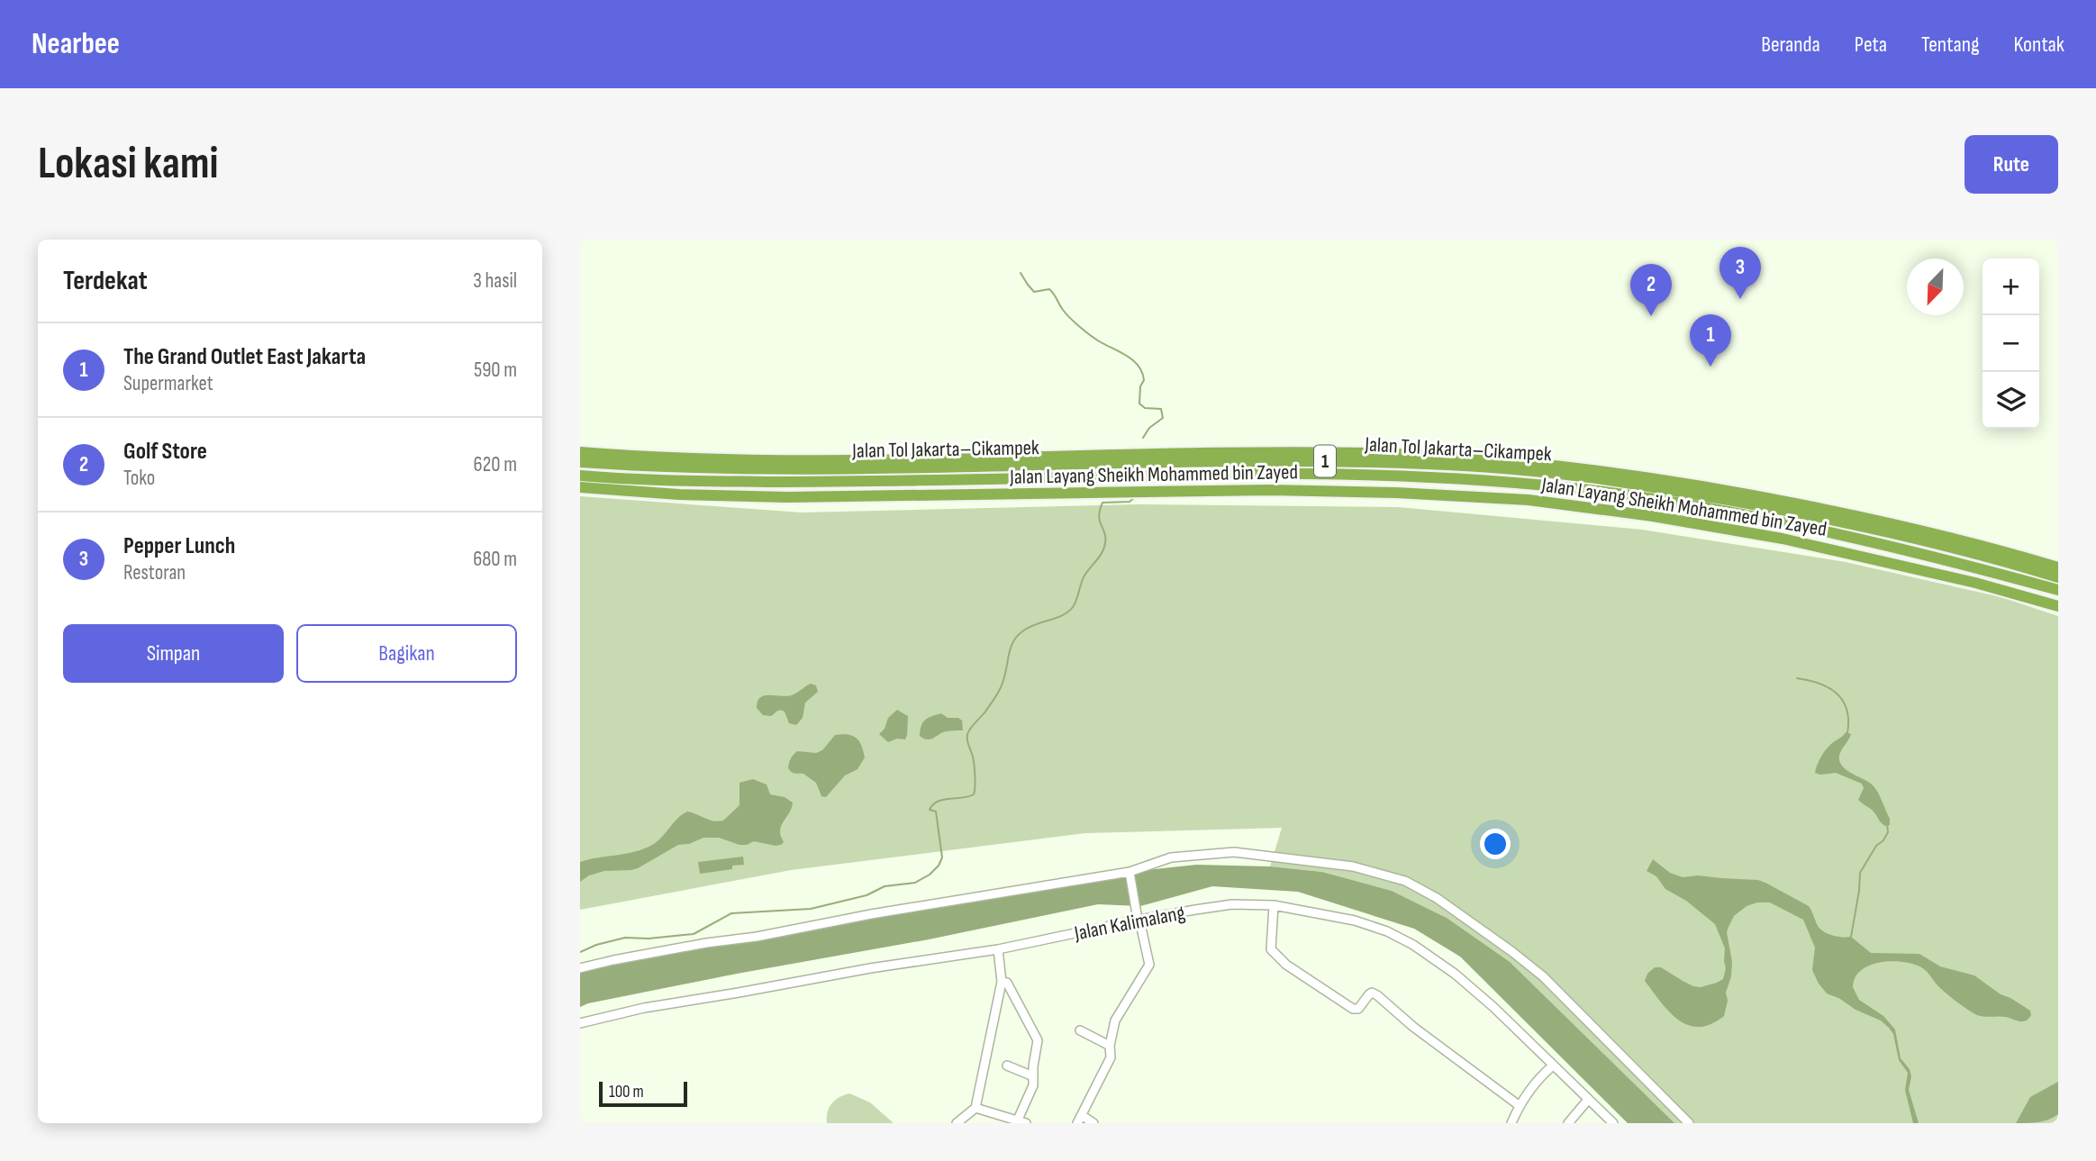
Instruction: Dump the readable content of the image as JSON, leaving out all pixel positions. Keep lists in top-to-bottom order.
{
  "streets": {
    "highway": ["Jalan Tol Jakarta–Cikampek", "1", "Jalan Layang Sheikh Mohammed bin Zayed"],
    "street": ["Jalan Kalimalang"]
  },
  "scale_bar": "100 m",
  "north": "bottom left",
  "page": {
    "header": "Nearbee",
    "nav": [
      "Beranda",
      "Peta",
      "Tentang",
      "Kontak"
    ],
    "buttons": [
      "Rute",
      ["Simpan", "Bagikan"]
    ],
    "title": "Lokasi kami",
    "heading": ["Terdekat", "3 hasil"],
    "pins": ["3", "2", "1"],
    "map_buttons": ["+", "−"],
    "list": [
      {
        "mark": "1",
        "name": "The Grand Outlet East Jakarta",
        "note": "Supermarket",
        "value": "590 m"
      },
      {
        "mark": "2",
        "name": "Golf Store",
        "note": "Toko",
        "value": "620 m"
      },
      {
        "mark": "3",
        "name": "Pepper Lunch",
        "note": "Restoran",
        "value": "680 m"
      }
    ],
    "scale": "100 m"
  }
}
